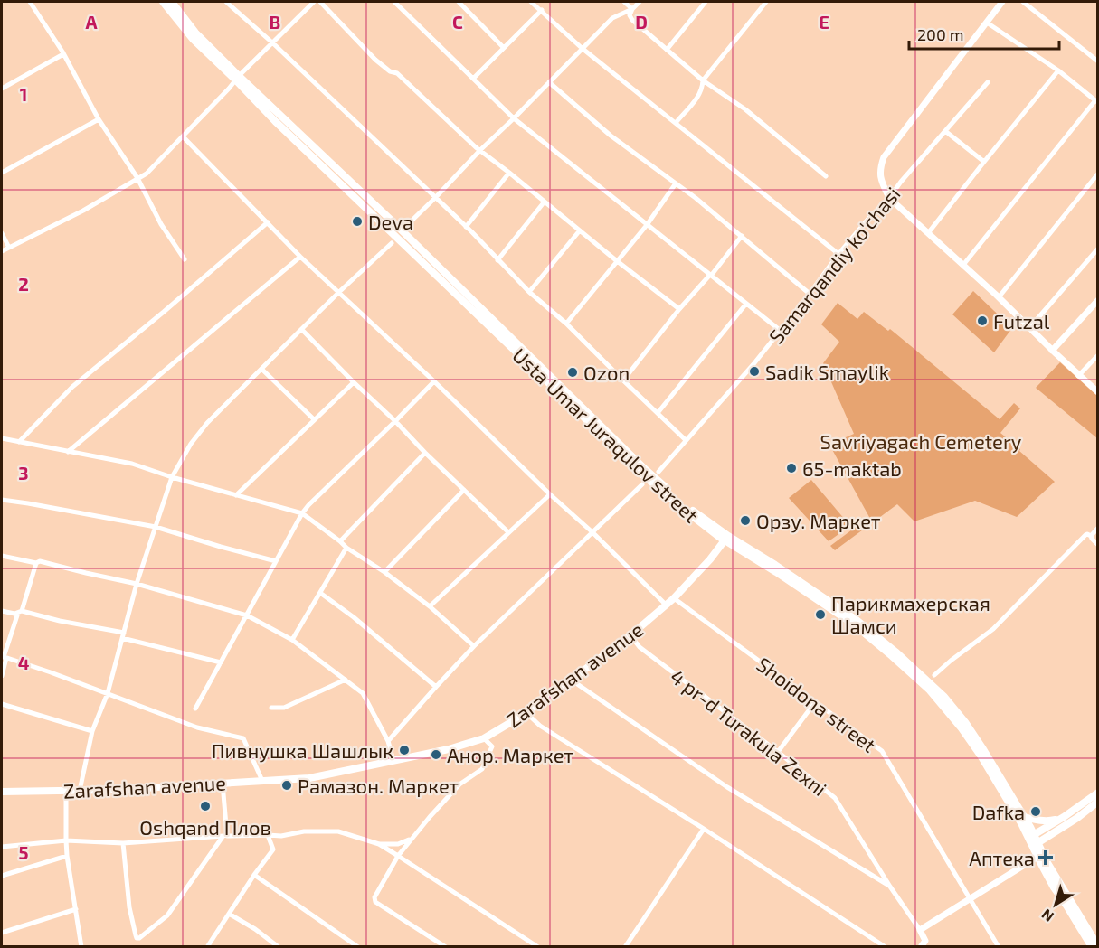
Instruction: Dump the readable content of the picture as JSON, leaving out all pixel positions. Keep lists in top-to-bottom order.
{
  "streets": {
    "main road": ["Usta Umar Juraqulov street", "Zarafshan avenue"],
    "street": ["Samarqandiy ko'chasi", "Shoidona street", "4 pr-d Turakula Zexni"]
  },
  "crossings": [
    ["Usta Umar Juraqulov street", "Zarafshan avenue"],
    ["Zarafshan avenue", "Shoidona street"],
    ["Zarafshan avenue", "4 pr-d Turakula Zexni"]
  ],
  "parks": ["Savriyagach Cemetery"],
  "places": {
    "other": [
      "Deva",
      "Futzal",
      "Sadik Smaylik",
      "Ozon",
      "65-maktab",
      "Орзу. Маркет",
      "Парикмахерская Шамси",
      "Пивнушка Шашлык",
      "Анор. Маркет",
      "Рамазон. Маркет",
      "Oshqand Плов",
      "Dafka"
    ],
    "health": ["Аптека"]
  },
  "scale_bar": "200 m",
  "north": "bottom left",
  "grid": {
    "columns": [
      "A",
      "B",
      "C",
      "D",
      "E"
    ],
    "rows": [
      "1",
      "2",
      "3",
      "4",
      "5"
    ]
  }
}
